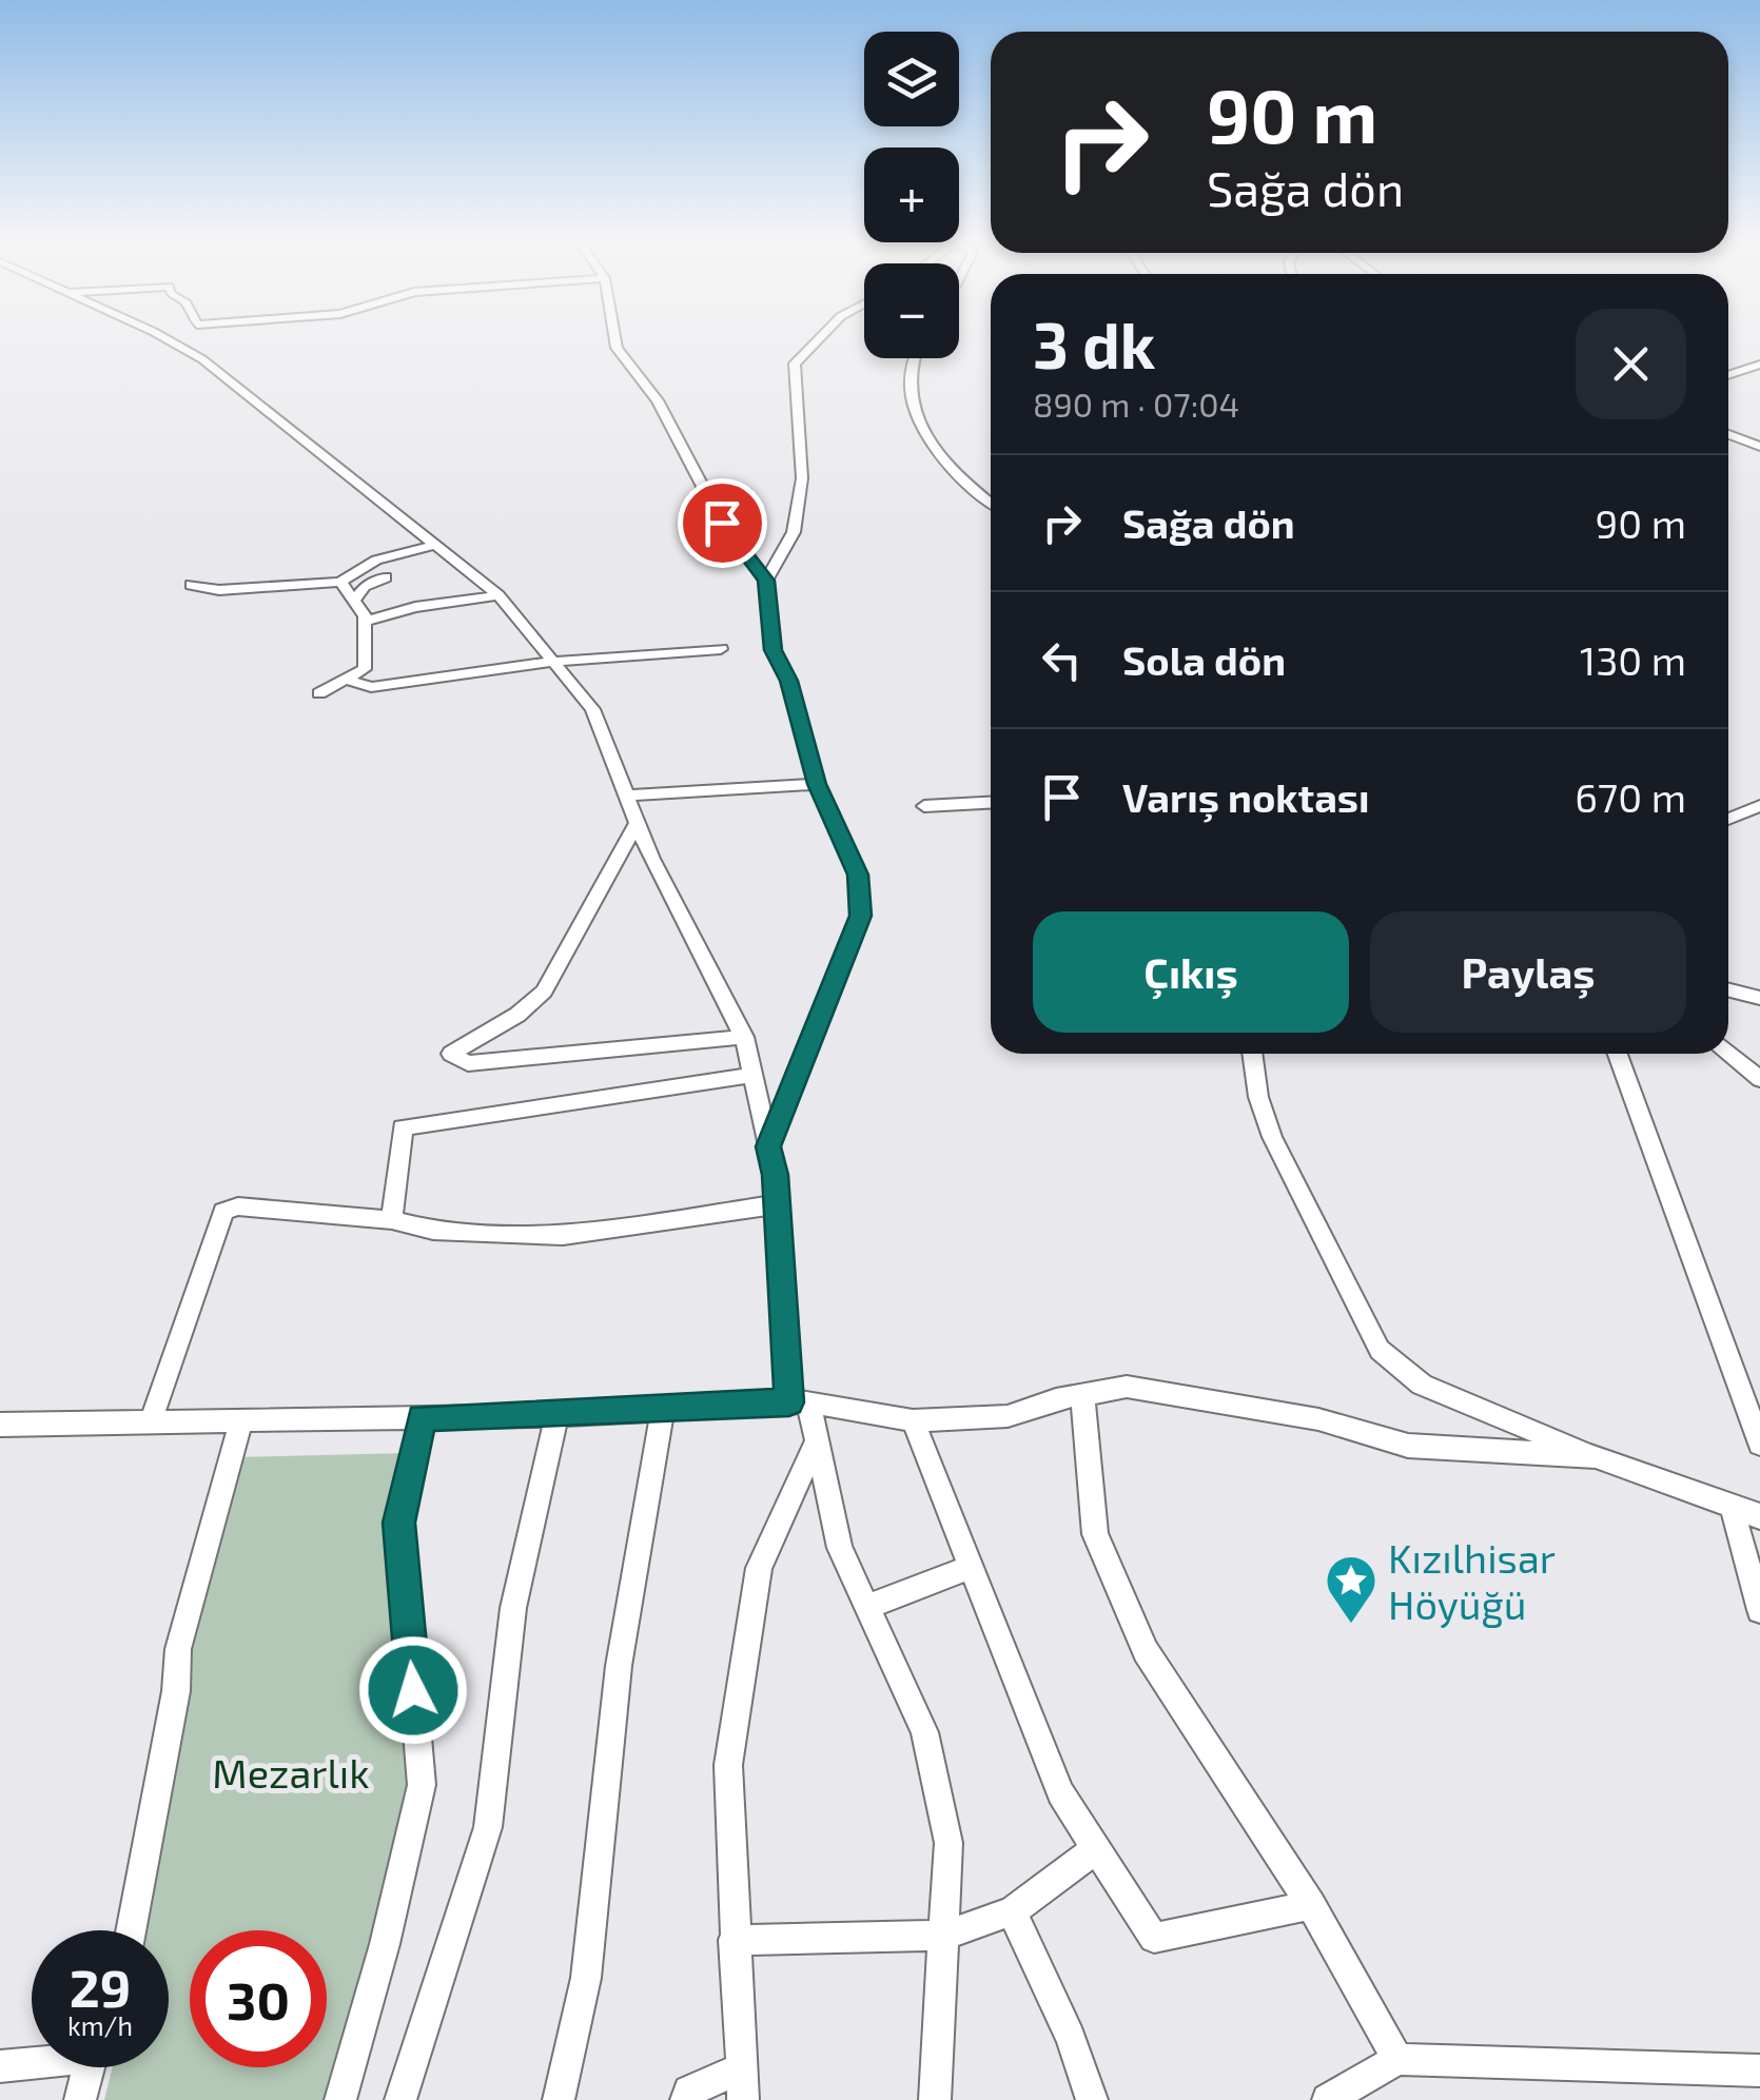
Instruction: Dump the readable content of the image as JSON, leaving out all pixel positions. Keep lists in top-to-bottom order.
{
  "parks": ["Mezarlık"],
  "places": {
    "place": ["Kızılhisar Höyüğü"]
  },
  "page": {
    "map_buttons": ["+", "−"],
    "turn": ["90 m", "Sağa dön"],
    "heading": ["3 dk", "890 m · 07:04"],
    "list": [
      {
        "name": "Sağa dön",
        "value": "90 m"
      },
      {
        "name": "Sola dön",
        "value": "130 m"
      },
      {
        "name": "Varış noktası",
        "value": "670 m"
      }
    ],
    "buttons": ["Çıkış", "Paylaş"],
    "speed": "29 km/h",
    "limit": "30"
  }
}
